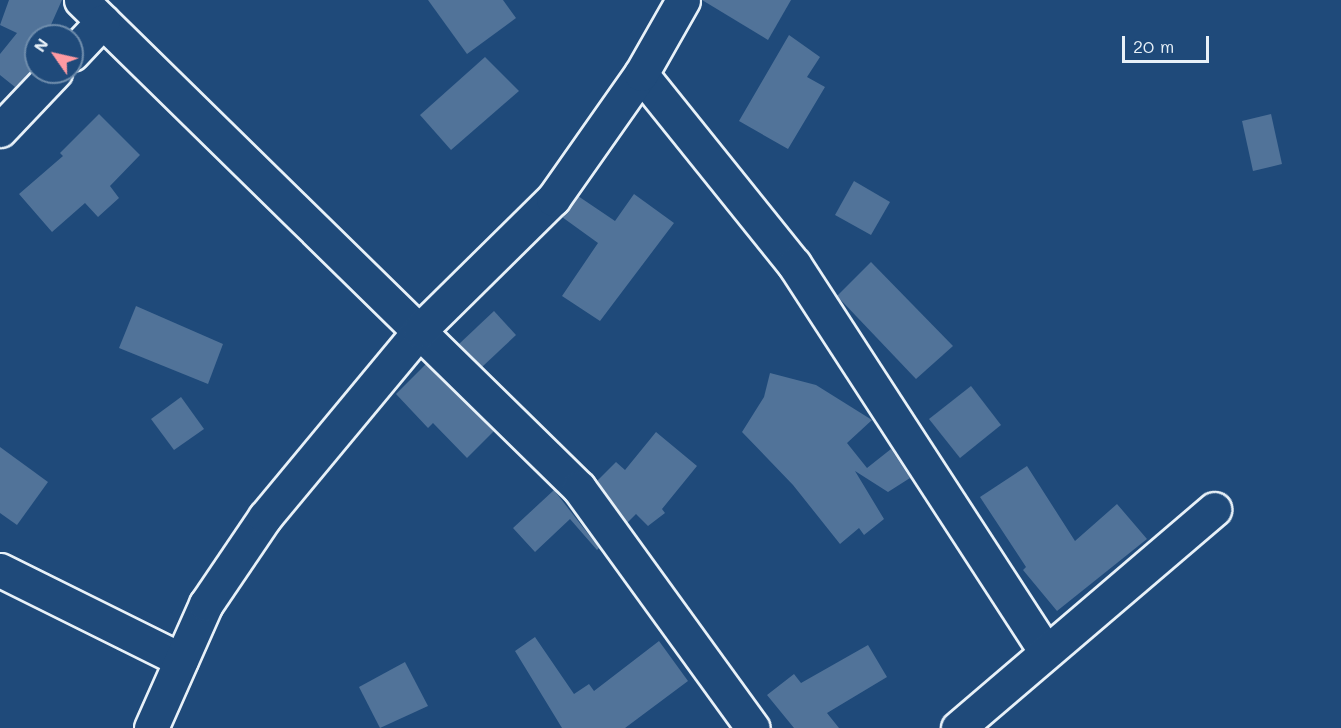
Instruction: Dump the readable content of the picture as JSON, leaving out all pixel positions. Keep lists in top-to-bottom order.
{
  "scale_bar": "20 m",
  "north": "top left"
}
